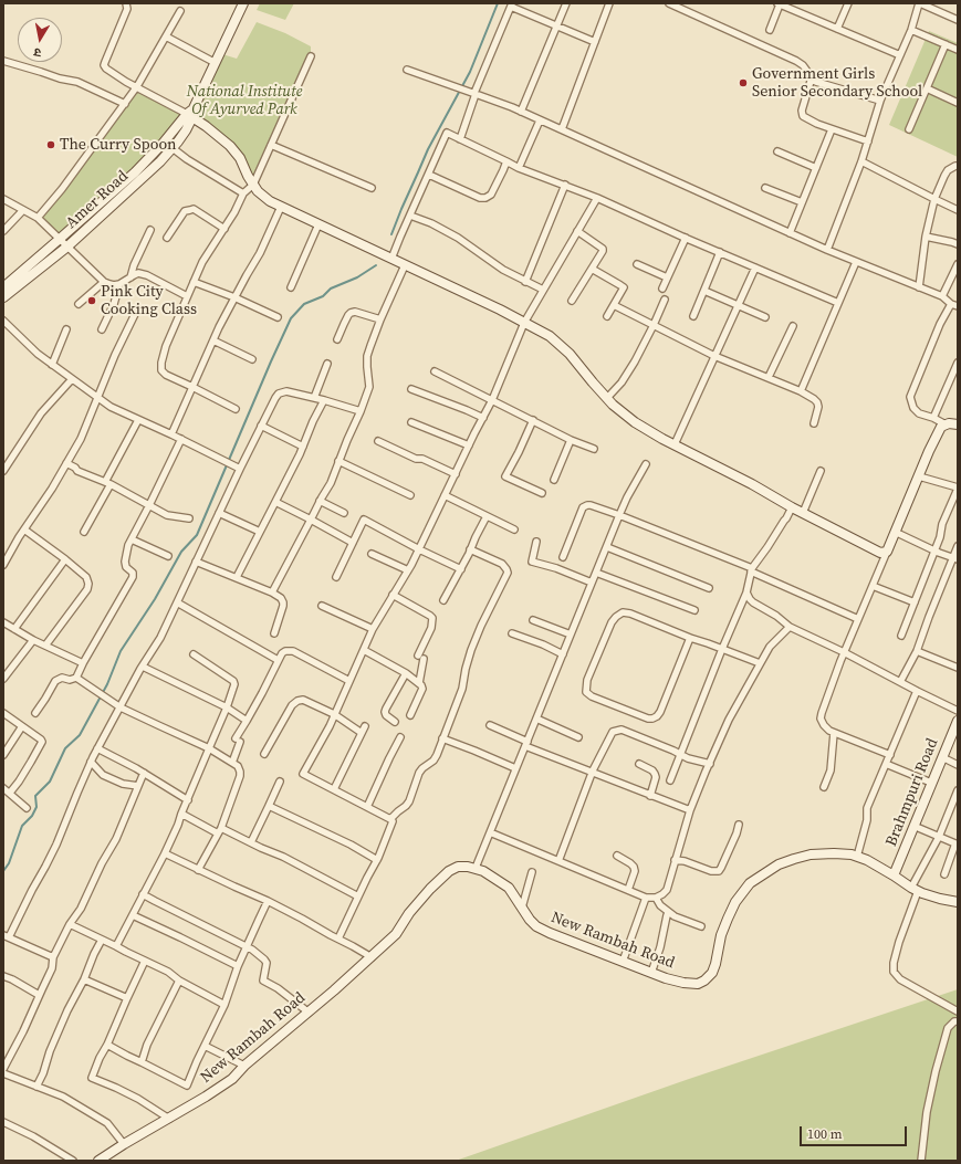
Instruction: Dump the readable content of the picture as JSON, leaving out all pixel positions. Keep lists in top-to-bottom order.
{
  "streets": {
    "street": ["Amer Road", "Brahmpuri Road", "New Rambah Road"]
  },
  "crossings": [
    ["Brahmpuri Road", "New Rambah Road"]
  ],
  "parks": ["National Institute Of Ayurved Park"],
  "places": ["Government Girls Senior Secondary School", "The Curry Spoon", "Pink City Cooking Class"],
  "scale_bar": "100 m",
  "north": "bottom"
}
